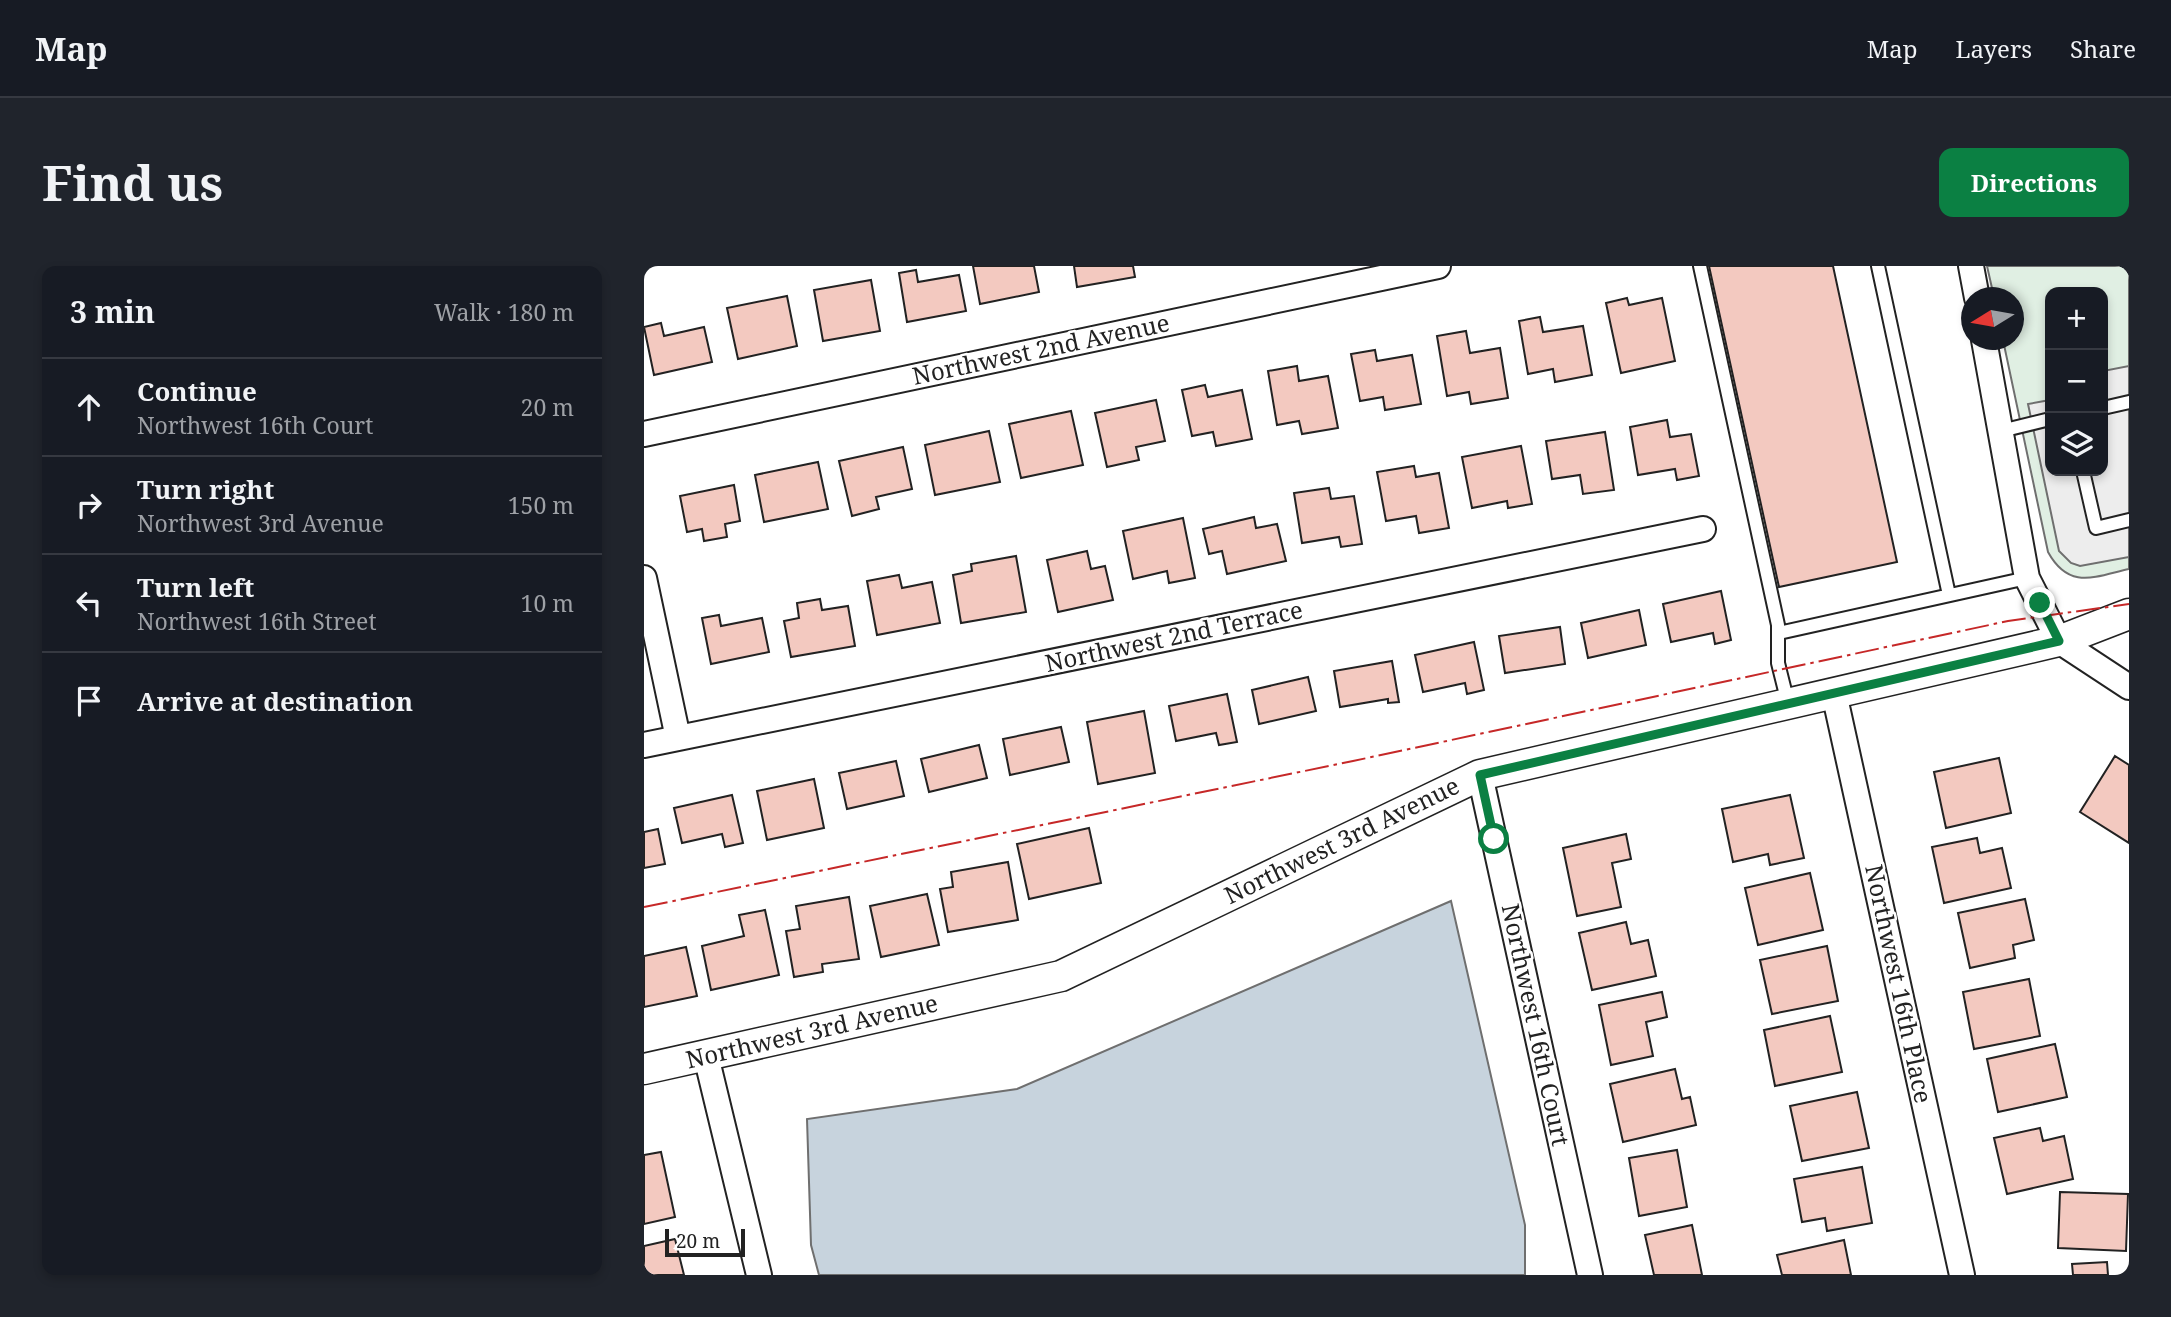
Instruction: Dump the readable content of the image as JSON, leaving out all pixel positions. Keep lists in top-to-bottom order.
{
  "streets": {
    "street": [
      "Northwest 2nd Avenue",
      "Northwest 2nd Terrace",
      "Northwest 3rd Avenue",
      "Northwest 16th Place",
      "Northwest 16th Court"
    ]
  },
  "crossings": [
    ["Northwest 3rd Avenue", "Northwest 16th Place"],
    ["Northwest 3rd Avenue", "Northwest 16th Court"]
  ],
  "scale_bar": "20 m",
  "north": "left",
  "page": {
    "header": "Map",
    "nav": ["Map", "Layers", "Share"],
    "buttons": "Directions",
    "title": "Find us",
    "heading": ["3 min", "Walk · 180 m"],
    "map_buttons": ["+", "−"],
    "list": [
      ["Continue", "Northwest 16th Court", "20 m"],
      ["Turn right", "Northwest 3rd Avenue", "150 m"],
      ["Turn left", "Northwest 16th Street", "10 m"],
      "Arrive at destination"
    ],
    "scale": "20 m"
  }
}
